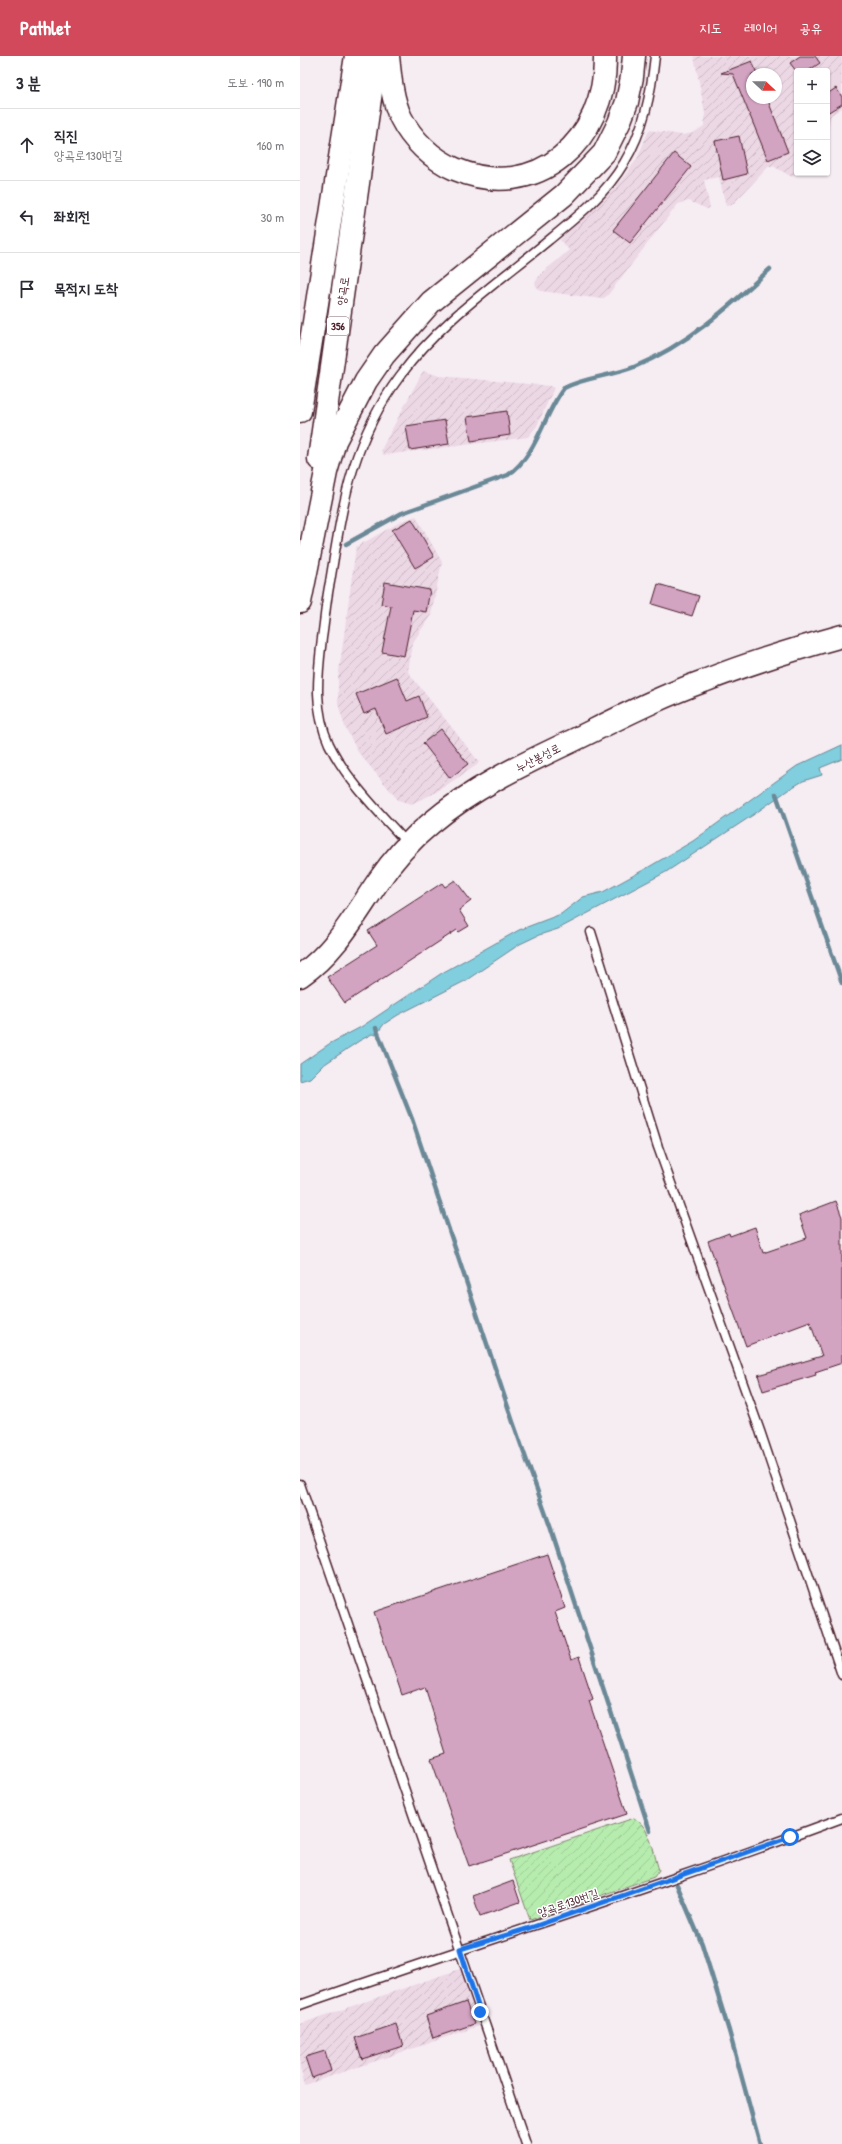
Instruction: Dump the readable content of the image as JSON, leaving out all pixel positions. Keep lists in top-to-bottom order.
{
  "streets": {
    "main road": ["양곡로", "356", "누산봉성로"],
    "lane": ["양곡로130번길"]
  },
  "north": "right",
  "page": {
    "header": "Pathlet",
    "nav": ["지도", "레이어", "공유"],
    "heading": ["3 분", "도보 · 190 m"],
    "map_buttons": ["+", "−"],
    "list": [
      ["직진", "양곡로130번길", "160 m"],
      ["좌회전", "30 m"],
      "목적지 도착"
    ]
  }
}
